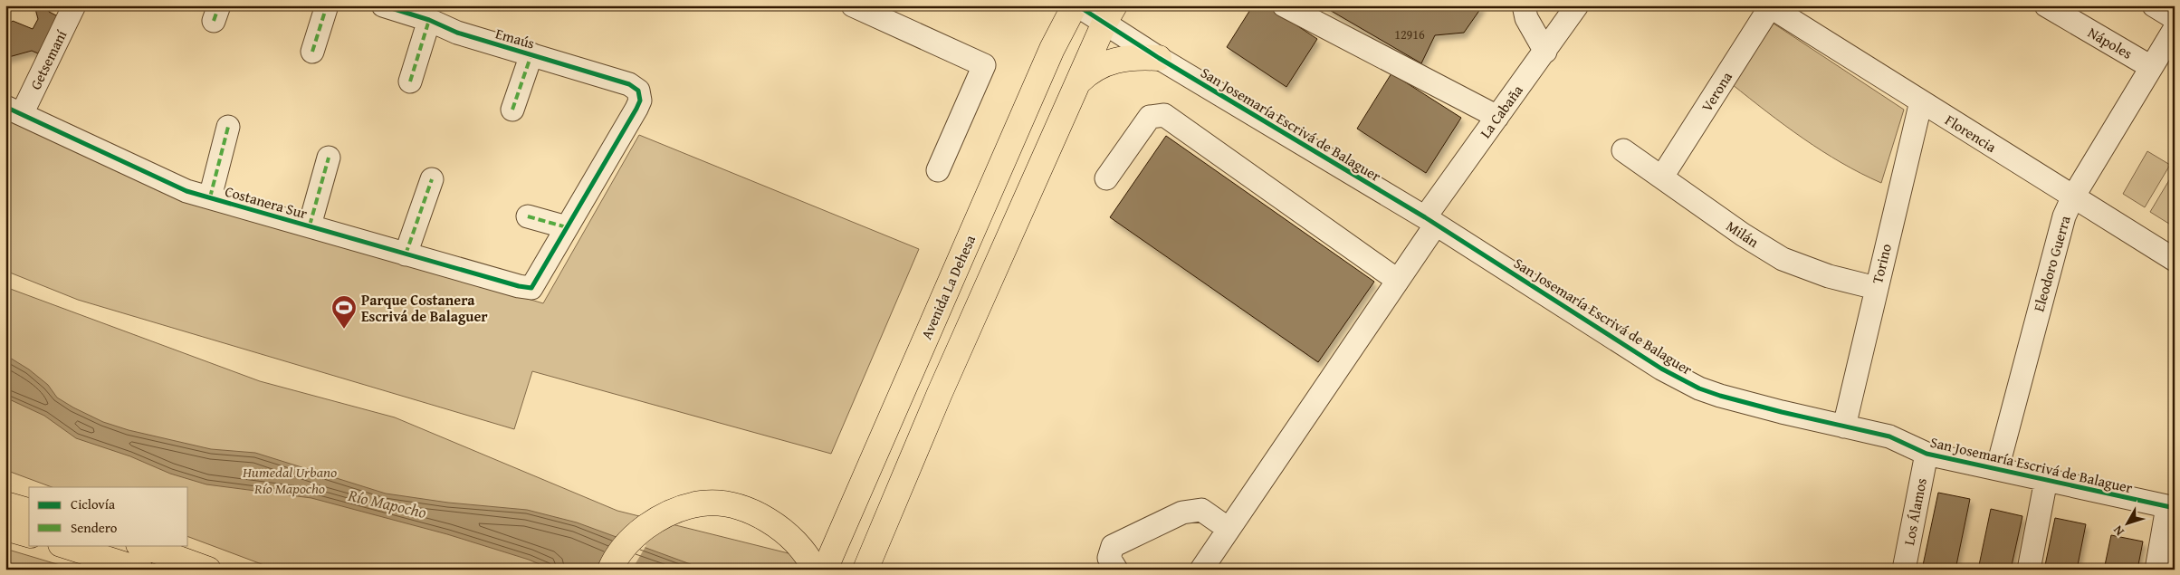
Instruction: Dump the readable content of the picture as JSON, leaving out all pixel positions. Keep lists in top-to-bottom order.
{
  "streets": {
    "main road": ["Avenida La Dehesa"],
    "street": [
      "Emaús",
      "Nápoles",
      "Getsemaní",
      "Verona",
      "La Cabaña",
      "San Josemaría Escrivá de Balaguer",
      "Florencia",
      "Costanera Sur",
      "Milán",
      "Torino",
      "Eleodoro Guerra",
      "Los Álamos"
    ]
  },
  "crossings": [
    ["Emaús", "Costanera Sur"],
    ["Nápoles", "Eleodoro Guerra"],
    ["Getsemaní", "Costanera Sur"],
    ["Verona", "Florencia"],
    ["Verona", "Milán"],
    ["La Cabaña", "San Josemaría Escrivá de Balaguer"],
    ["San Josemaría Escrivá de Balaguer", "Torino"],
    ["San Josemaría Escrivá de Balaguer", "Eleodoro Guerra"],
    ["San Josemaría Escrivá de Balaguer", "Avenida La Dehesa"],
    ["San Josemaría Escrivá de Balaguer", "Los Álamos"],
    ["Florencia", "Torino"],
    ["Florencia", "Eleodoro Guerra"],
    ["Milán", "Torino"]
  ],
  "water": ["Río Mapocho"],
  "parks": ["Humedal Urbano Río Mapocho"],
  "places": {
    "sports": ["Parque Costanera Escrivá de Balaguer"]
  },
  "house_numbers": ["12916"],
  "legend": ["Ciclovía", "Sendero"],
  "north": "bottom left"
}
